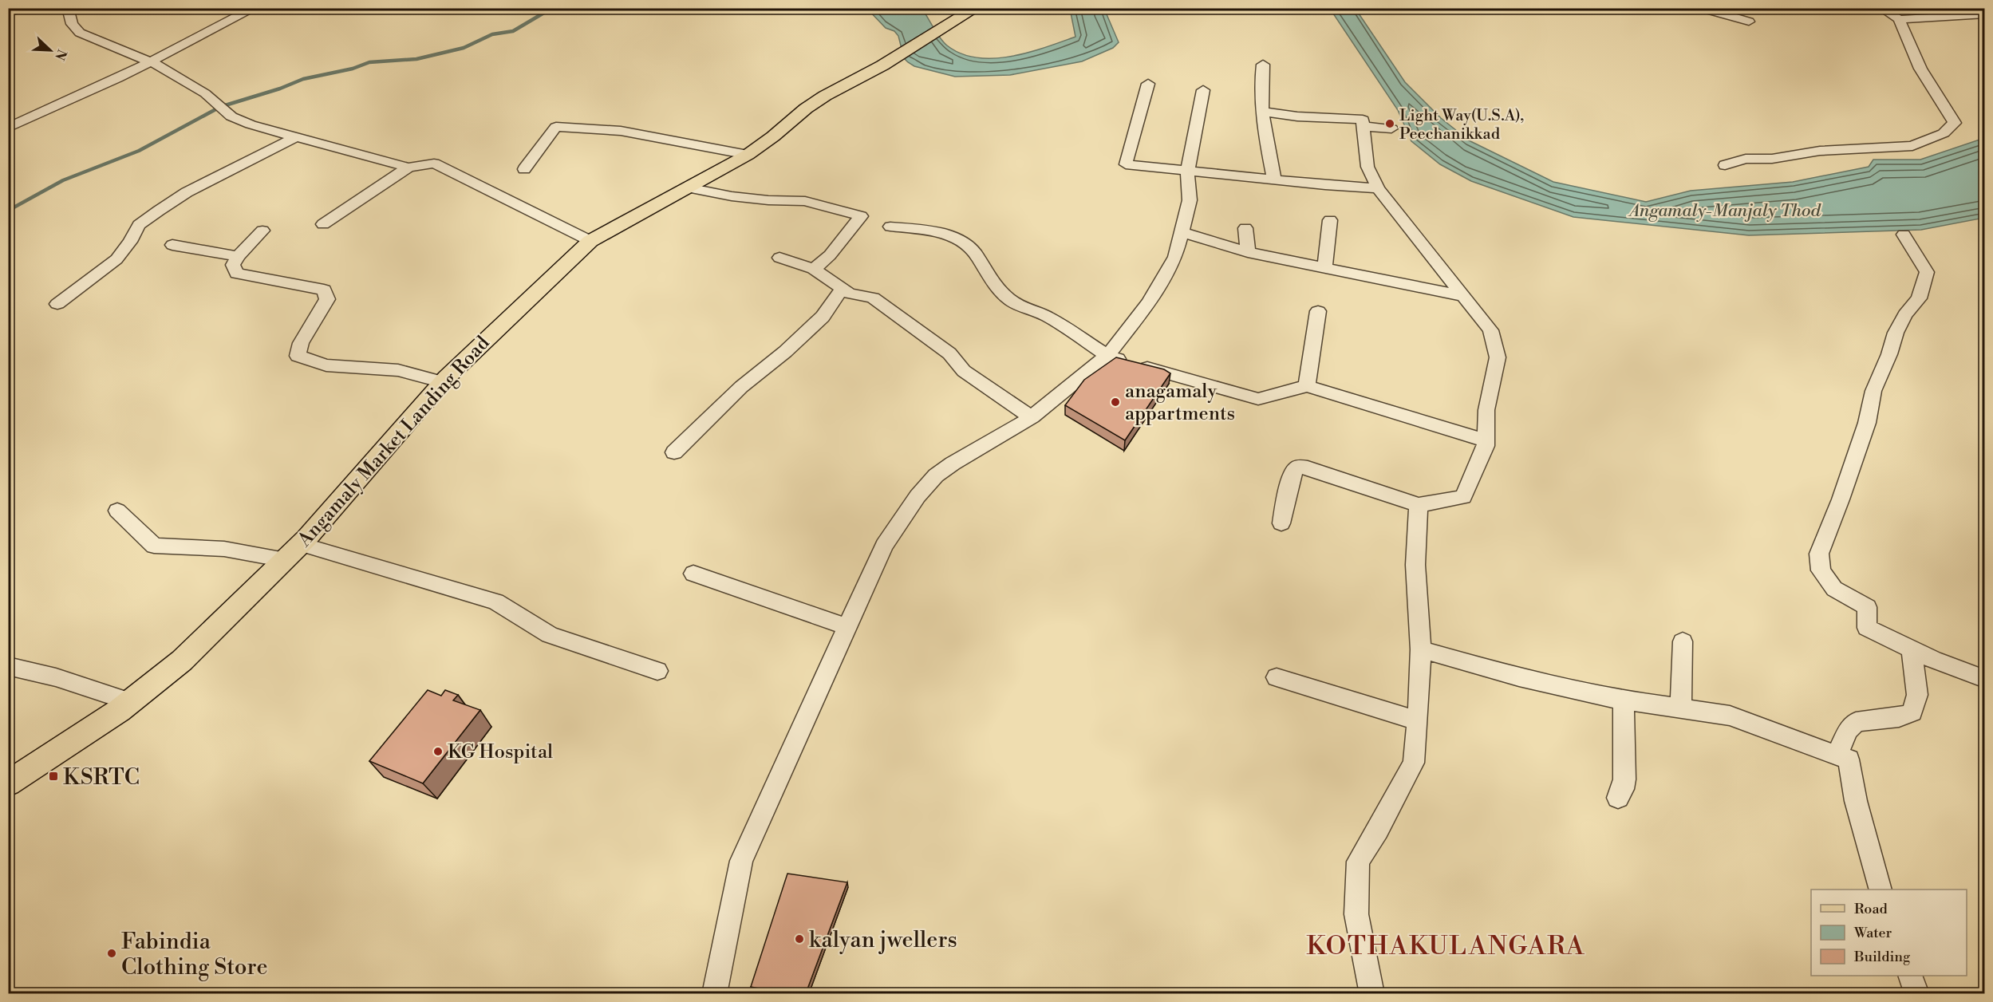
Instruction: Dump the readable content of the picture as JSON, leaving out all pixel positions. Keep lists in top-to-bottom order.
{
  "streets": {
    "main road": ["Angamaly Market Landing Road"]
  },
  "districts": ["KOTHAKULANGARA"],
  "water": ["Angamaly-Manjaly Thod"],
  "places": {
    "other": [
      "Light Way(U.S.A), Peechanikkad",
      "anagamaly appartments",
      "KG Hospital",
      "kalyan jwellers",
      "Fabindia Clothing Store"
    ],
    "transit": ["KSRTC"]
  },
  "legend": ["Road", "Water", "Building"],
  "north": "bottom right"
}
